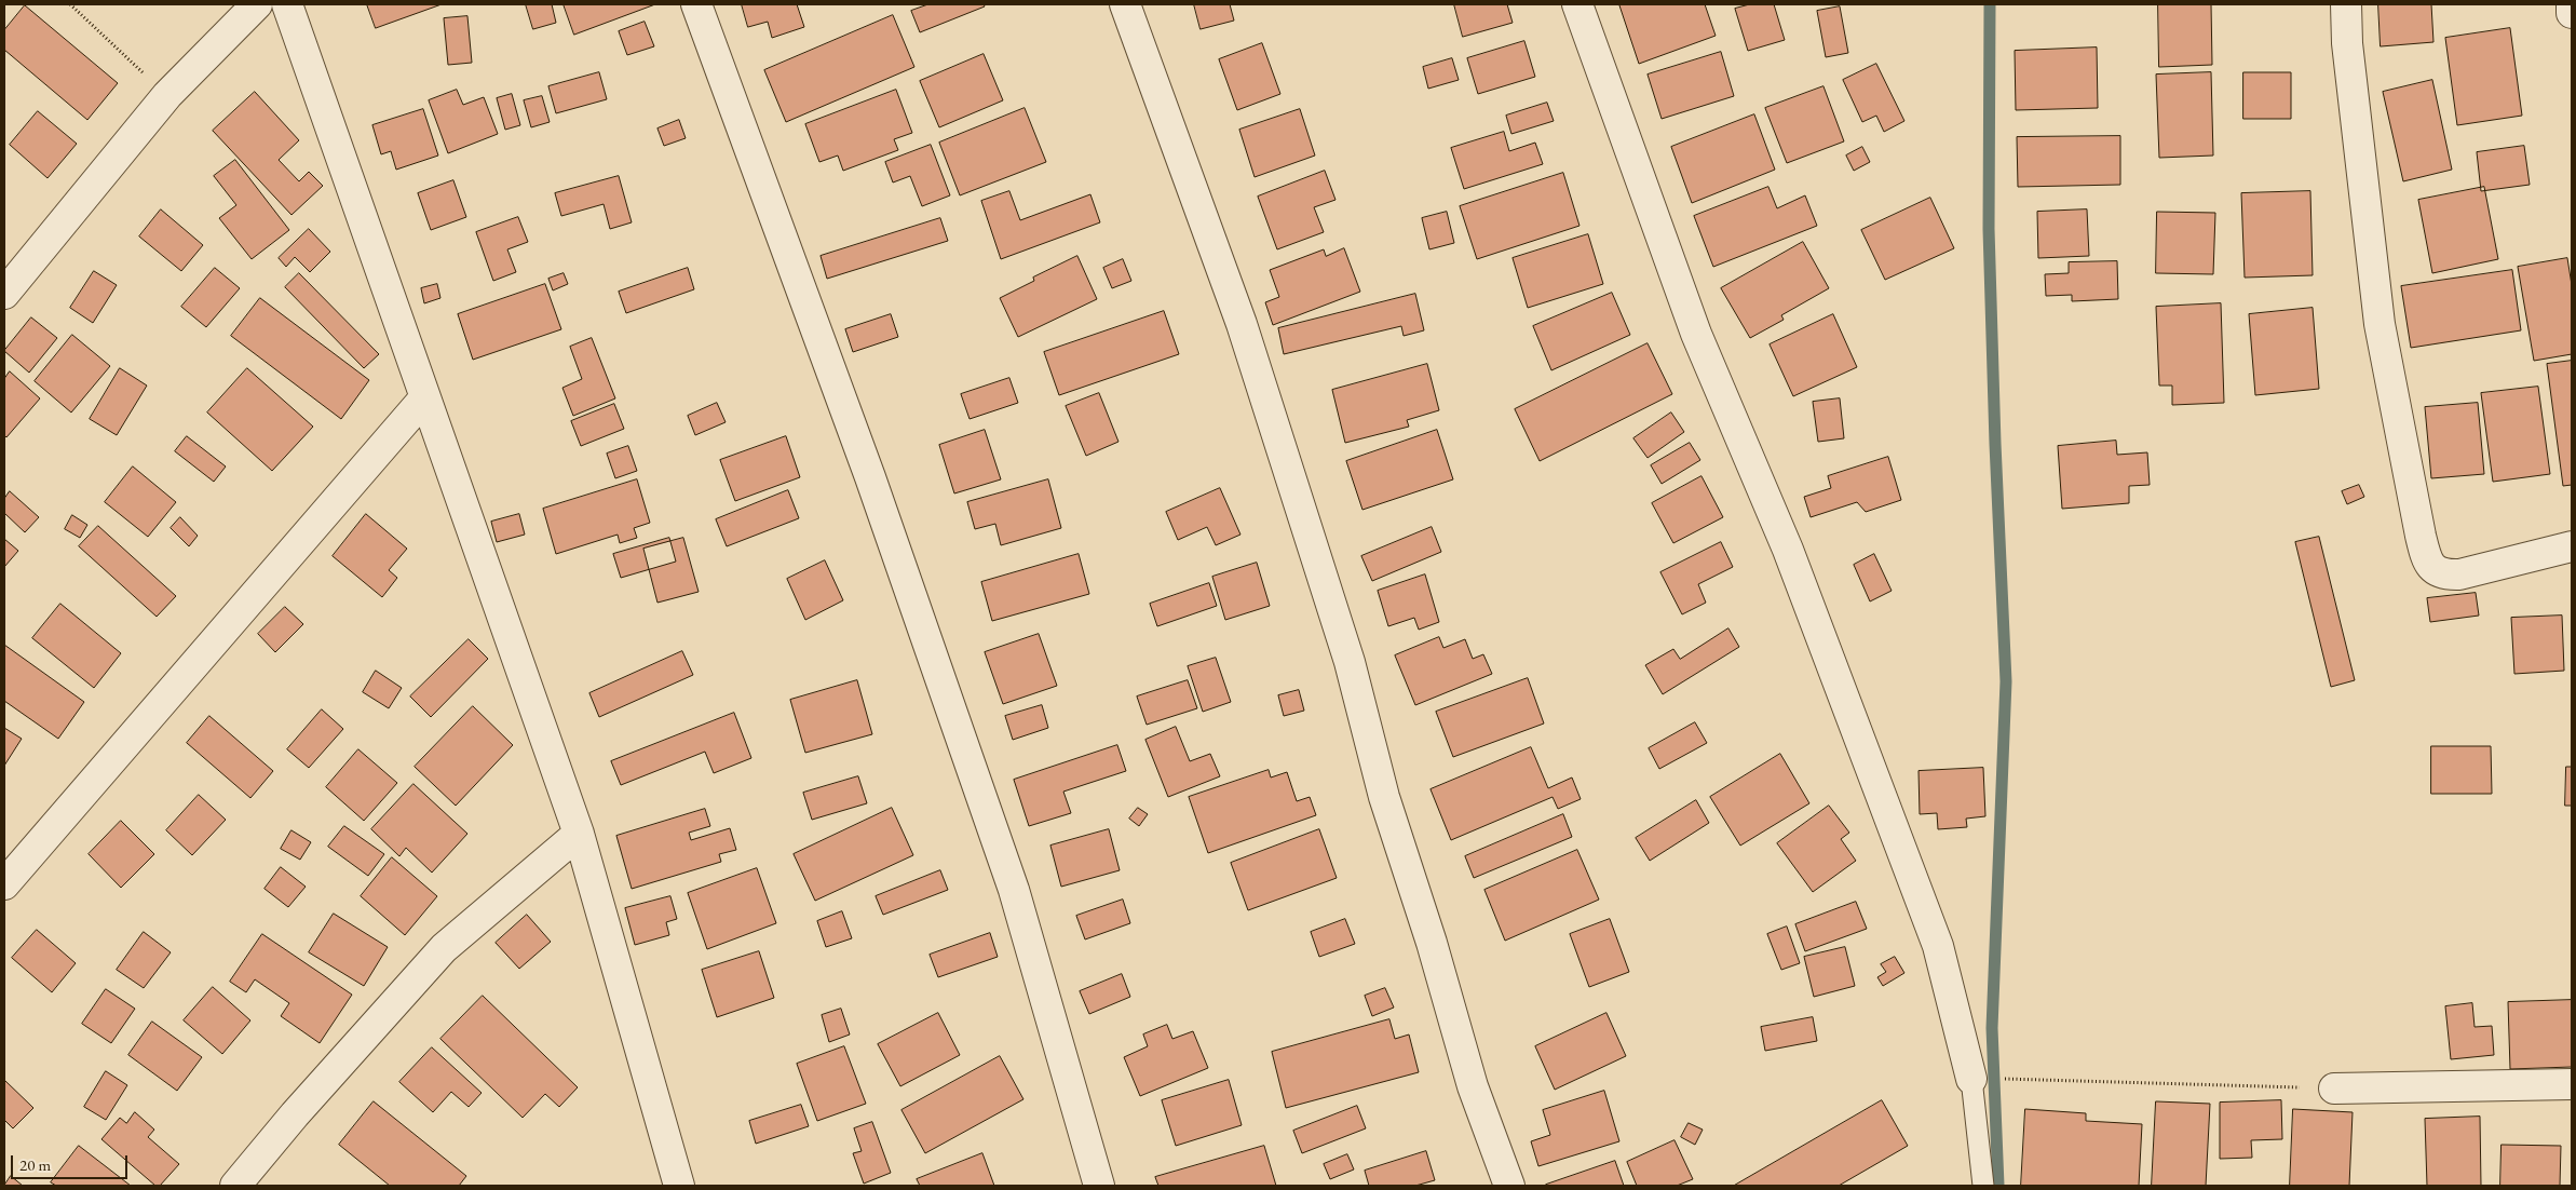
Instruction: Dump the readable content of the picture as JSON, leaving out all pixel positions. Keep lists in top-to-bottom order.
{
  "scale_bar": "20 m"
}
